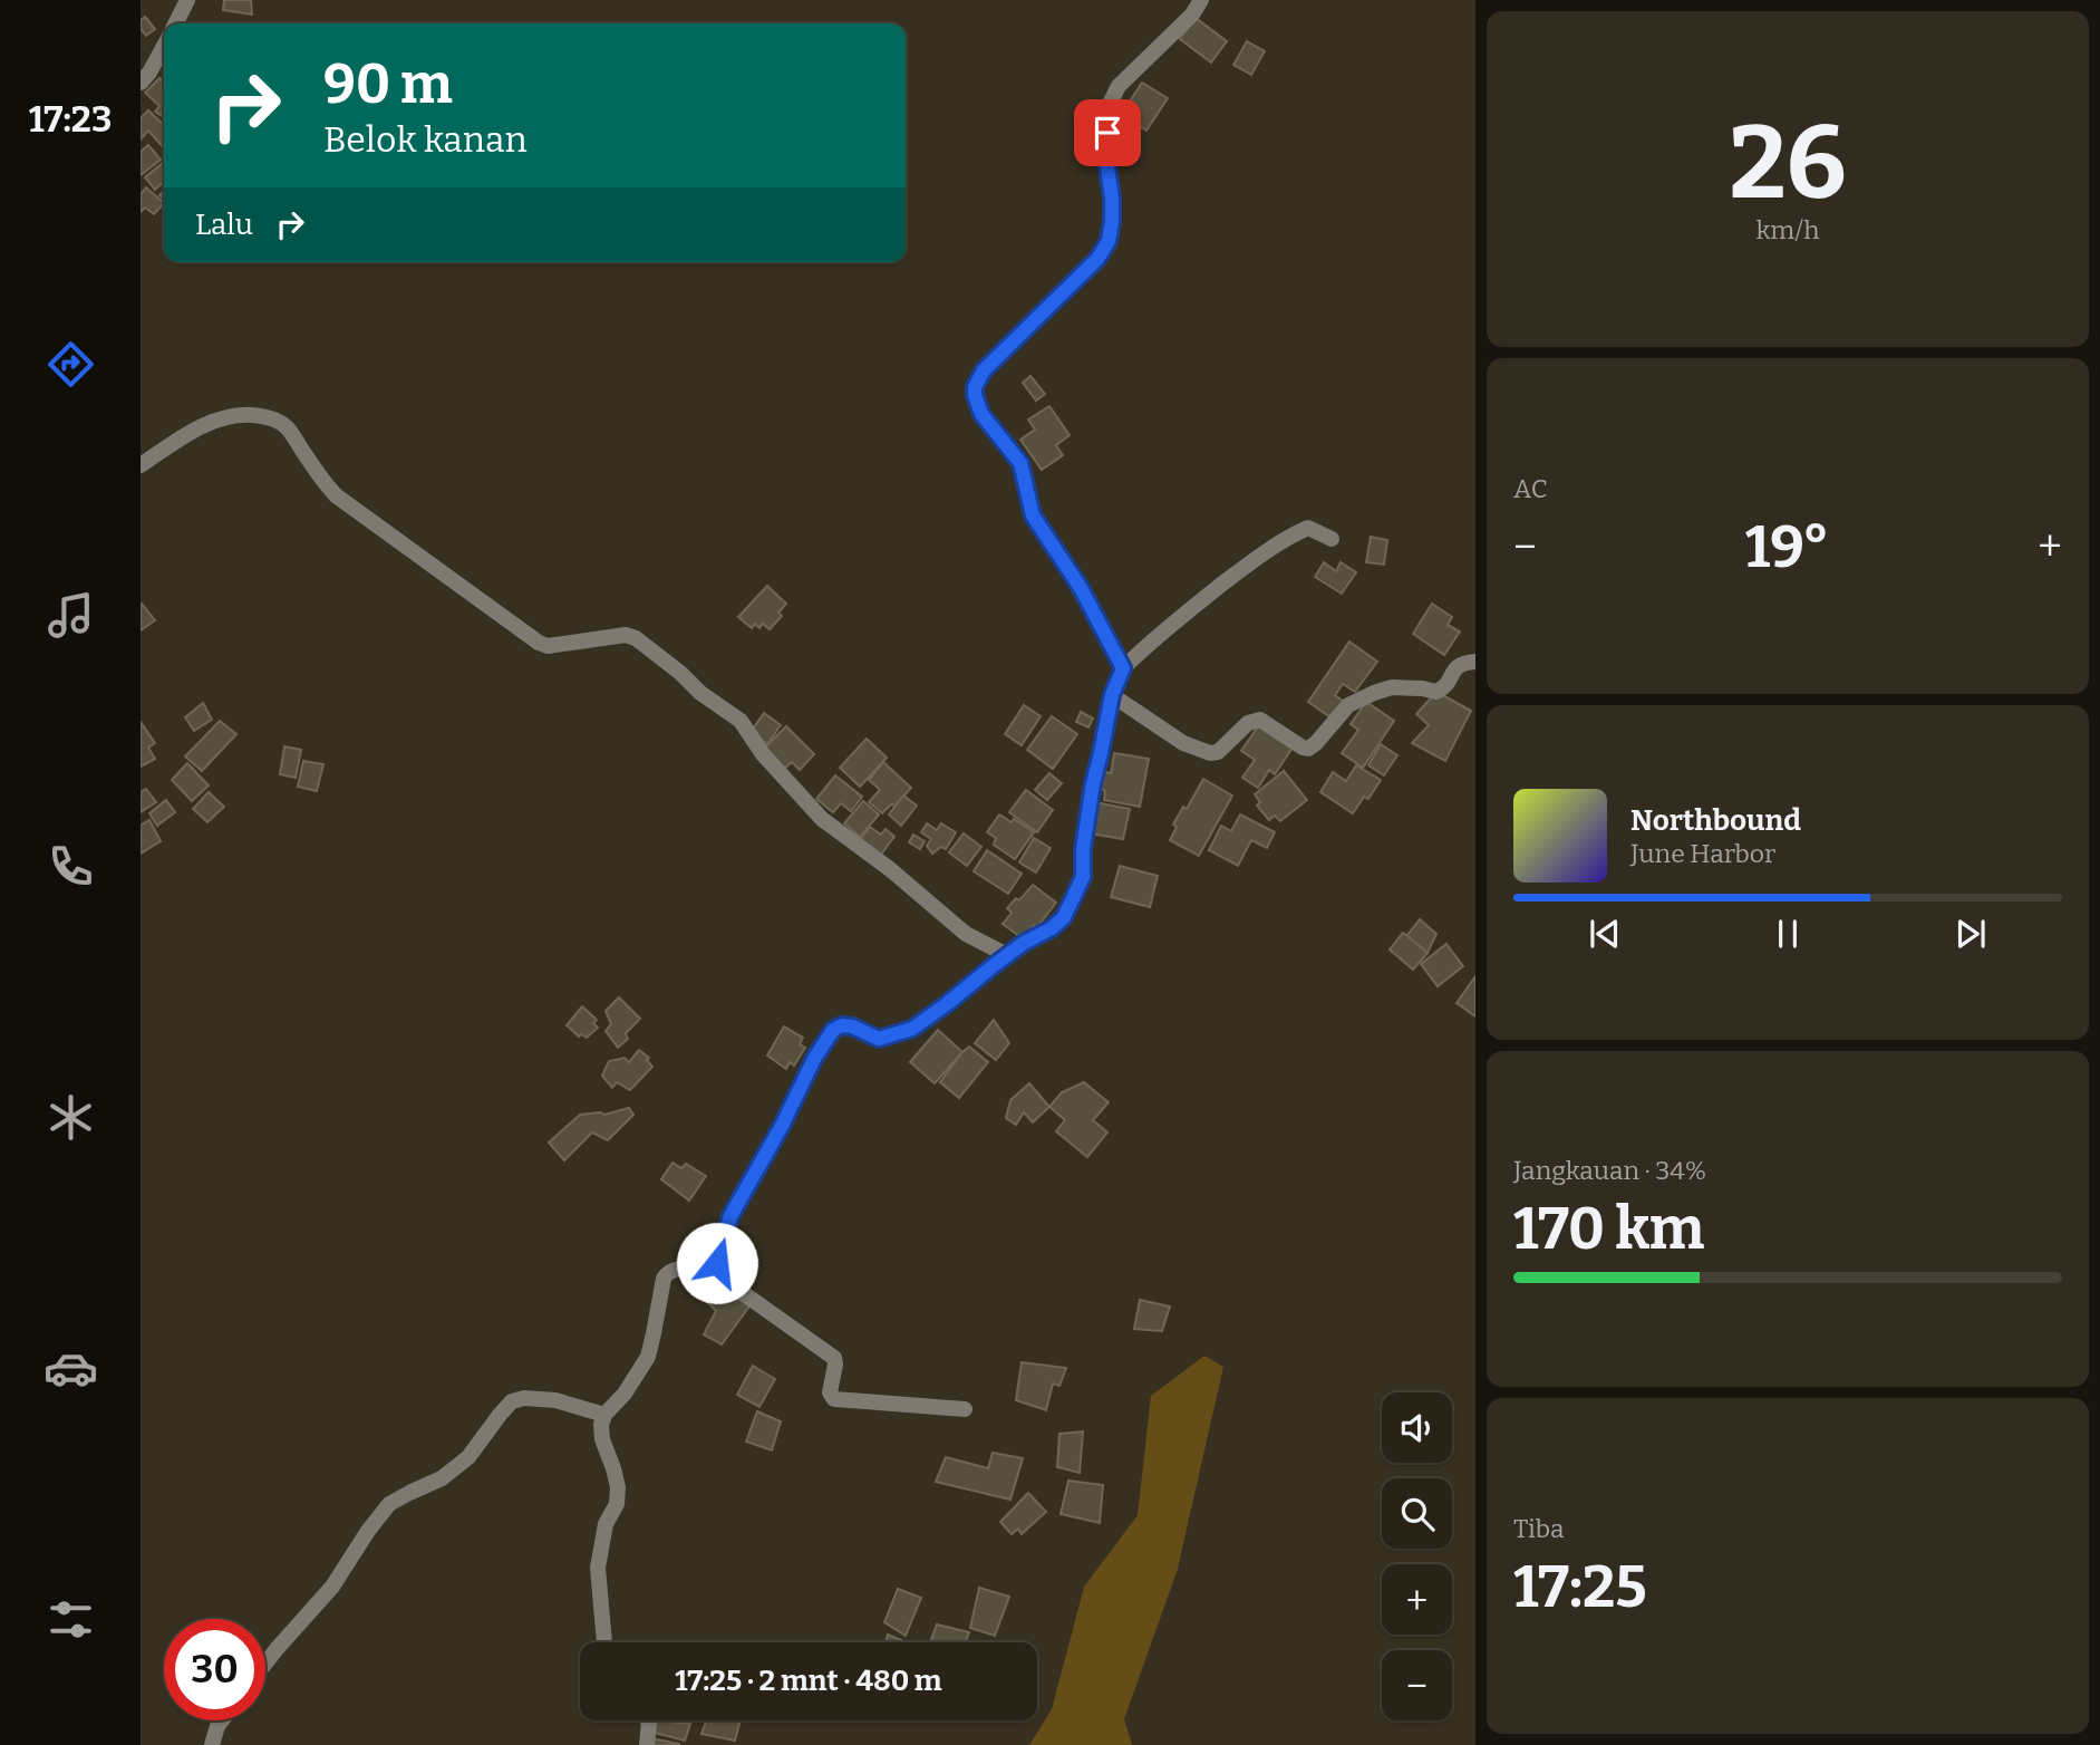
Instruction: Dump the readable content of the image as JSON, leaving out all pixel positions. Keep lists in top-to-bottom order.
{
  "page": {
    "tabs": "17:23",
    "tile": [
      ["26", "km/h"],
      "AC",
      ["Jangkauan · 34%", "170 km"],
      ["Tiba", "17:25"]
    ],
    "turn": ["90 m", "Belok kanan"],
    "then": "Lalu",
    "heat": ["−", "19°", "+"],
    "song": ["Northbound", "June Harbor"],
    "map_buttons": ["+", "−"],
    "limit": "30",
    "trip": "17:25 · 2 mnt · 480 m"
  }
}
